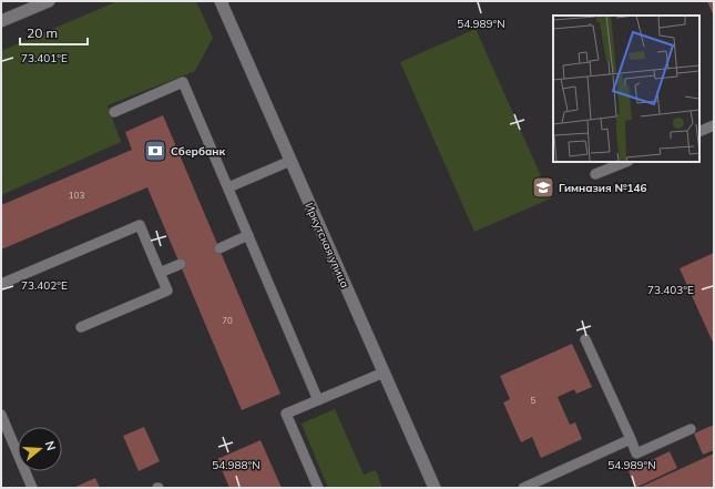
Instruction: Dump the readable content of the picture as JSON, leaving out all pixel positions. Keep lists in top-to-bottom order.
{
  "streets": {
    "street": ["Иркутская улица"]
  },
  "places": {
    "bank": ["Сбербанк"],
    "school or university": ["Гимназия №146"]
  },
  "house_numbers": ["103", "70", "5"],
  "scale_bar": "20 m",
  "north": "right",
  "coordinates": [
    "54.989°N",
    "73.401°E",
    "73.402°E",
    "73.403°E",
    "54.988°N"
  ]
}
